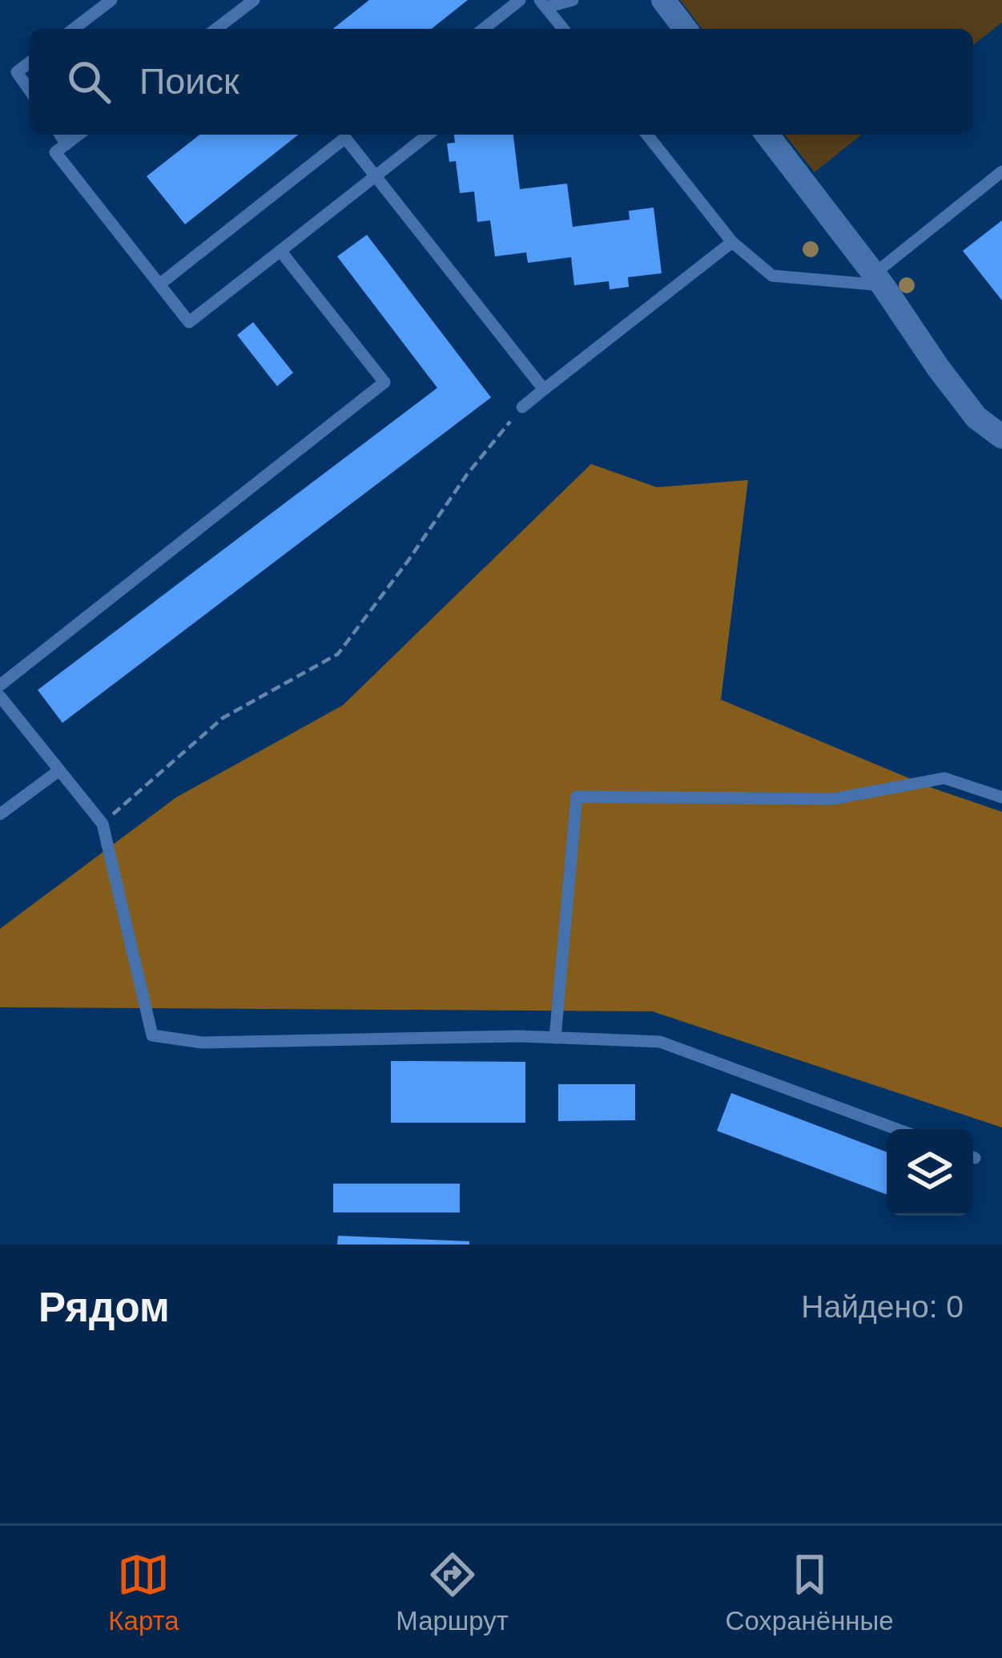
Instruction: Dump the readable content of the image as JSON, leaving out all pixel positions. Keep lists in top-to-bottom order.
{
  "page": {
    "search": "Поиск",
    "heading": ["Рядом", "Найдено: 0"],
    "nav": ["Карта", "Маршрут", "Сохранённые"]
  }
}
